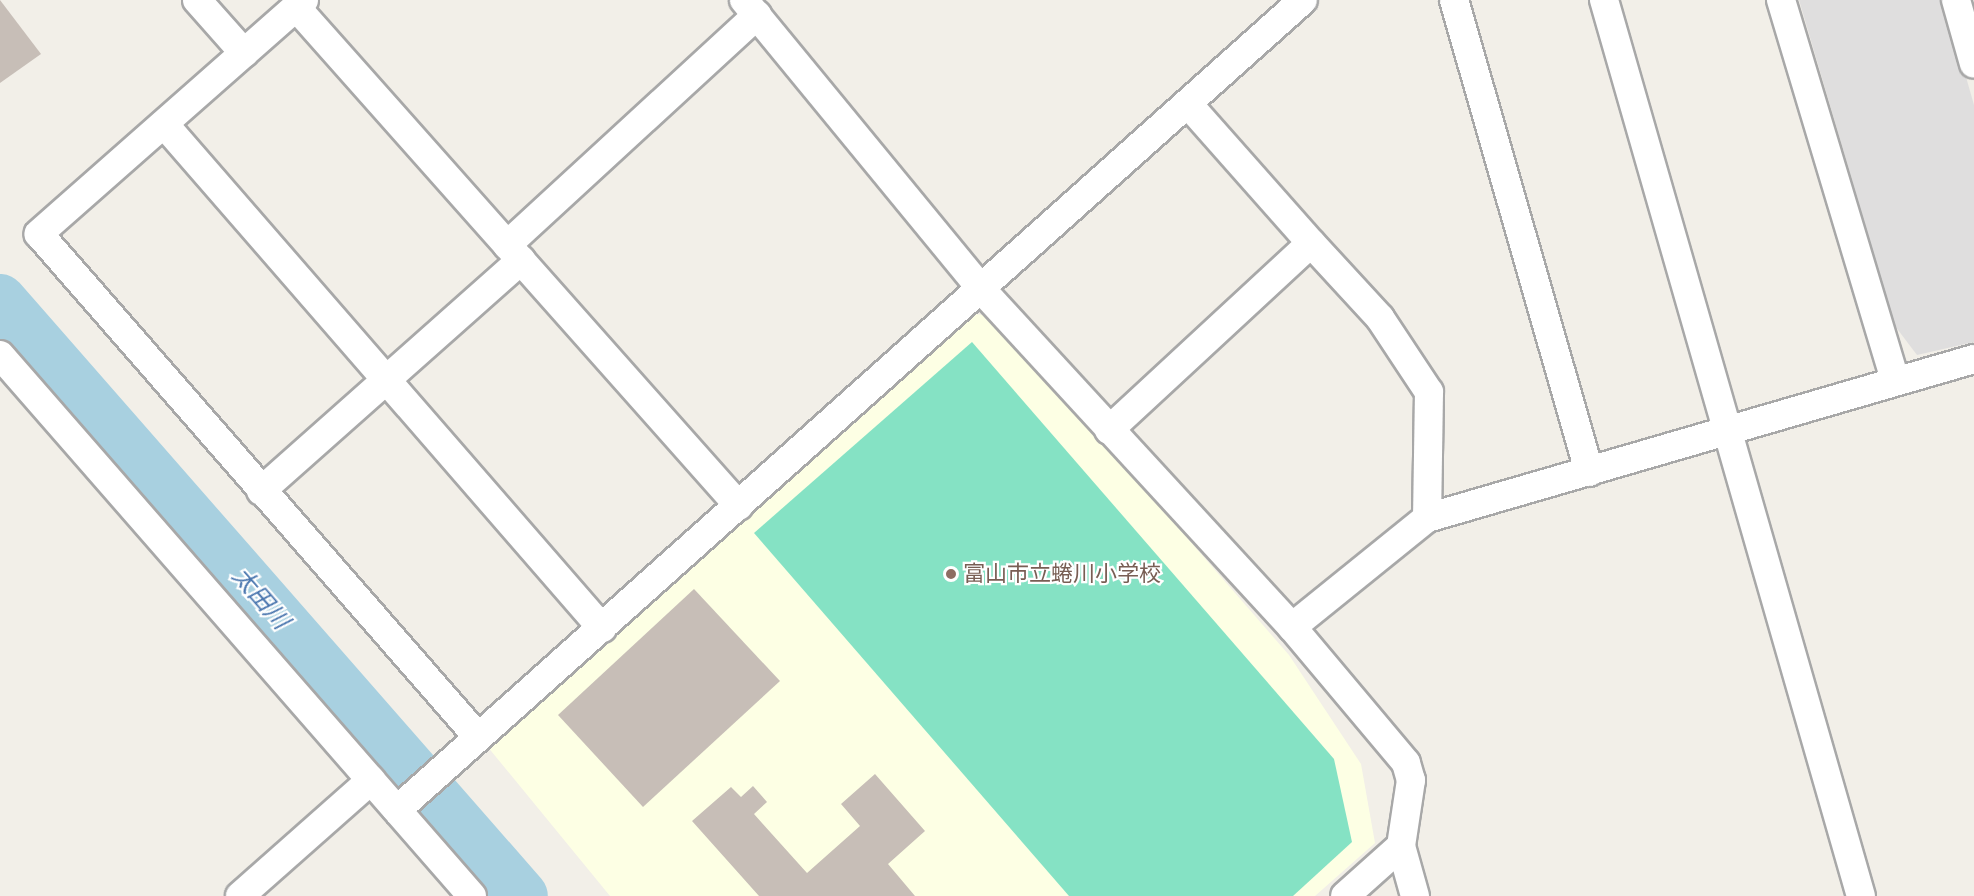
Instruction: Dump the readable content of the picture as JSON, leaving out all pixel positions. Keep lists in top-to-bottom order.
{
  "water": ["太田川"],
  "places": ["富山市立蜷川小学校"]
}
